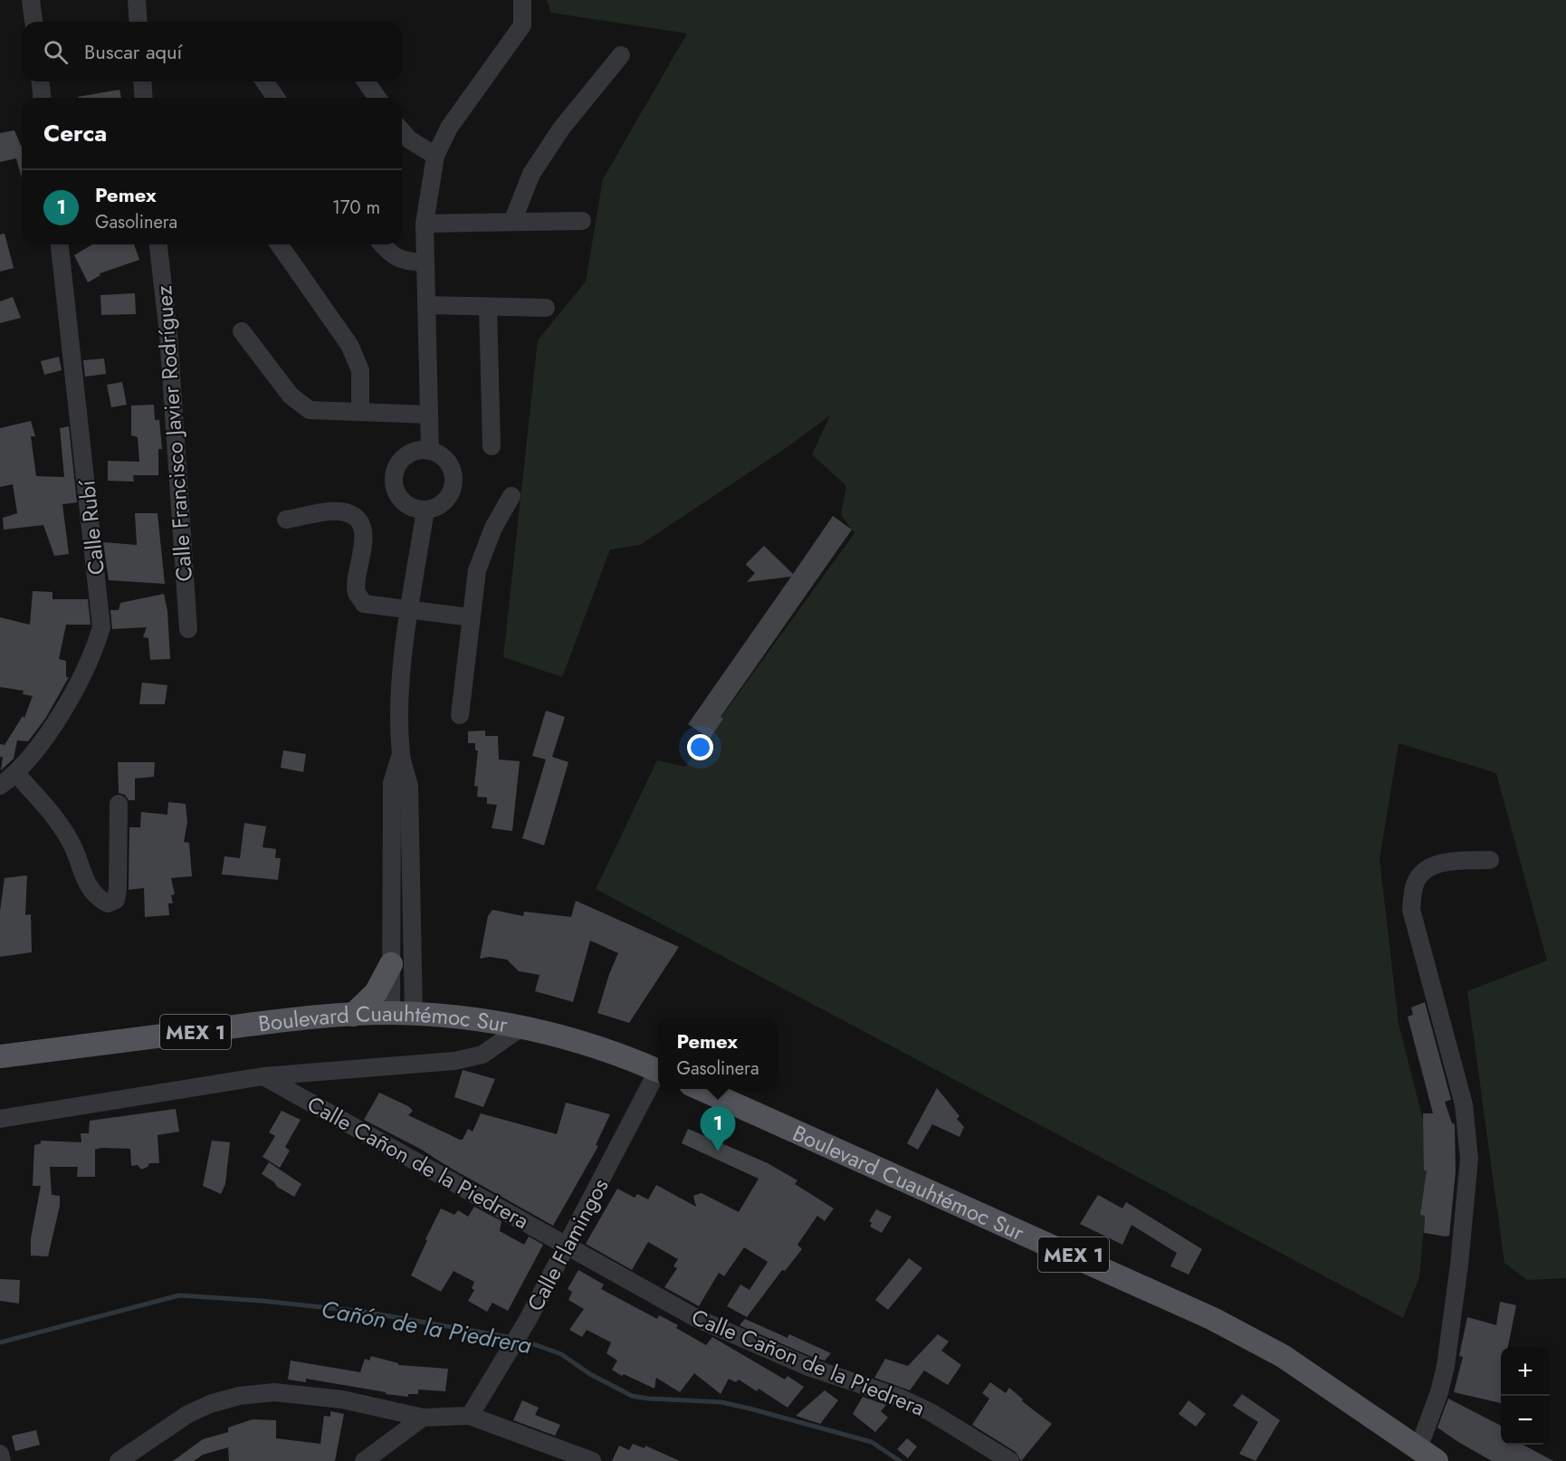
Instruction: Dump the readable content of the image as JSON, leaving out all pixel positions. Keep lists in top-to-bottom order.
{
  "streets": {
    "main road": ["Boulevard Cuauhtémoc Sur", "MEX 1"],
    "street": [
      "Calle Francisco Javier Rodríguez",
      "Calle Rubí",
      "Calle Cañon de la Piedrera",
      "Calle Flamingos"
    ]
  },
  "crossings": [
    ["Boulevard Cuauhtémoc Sur", "Calle Cañon de la Piedrera"],
    ["Calle Cañon de la Piedrera", "Calle Flamingos"]
  ],
  "water": ["Cañón de la Piedrera"],
  "page": {
    "search": "Buscar aquí",
    "heading": "Cerca",
    "list": [
      {
        "mark": "1",
        "name": "Pemex",
        "note": "Gasolinera",
        "value": "170 m"
      }
    ],
    "popup": ["Pemex", "Gasolinera"],
    "pins": "1",
    "map_buttons": ["+", "−"]
  }
}
